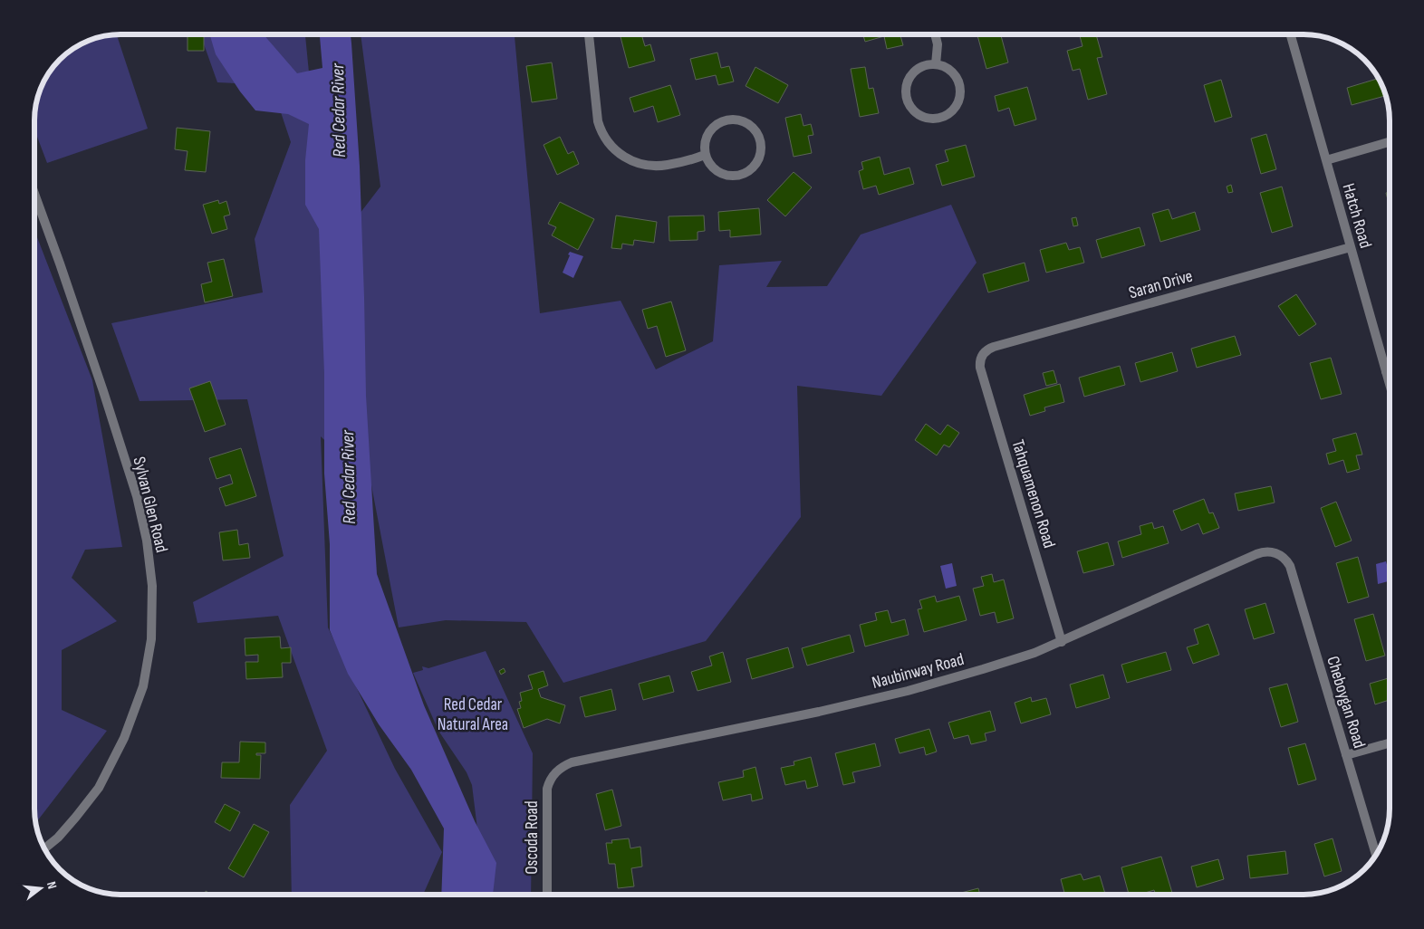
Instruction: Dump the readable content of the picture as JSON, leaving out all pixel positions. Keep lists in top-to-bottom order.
{
  "streets": {
    "street": [
      "Hatch Road",
      "Saran Drive",
      "Tahquamenon Road",
      "Sylvan Glen Road",
      "Naubinway Road",
      "Cheboygan Road",
      "Oscoda Road"
    ]
  },
  "crossings": [
    ["Hatch Road", "Saran Drive"],
    ["Saran Drive", "Tahquamenon Road"],
    ["Tahquamenon Road", "Naubinway Road"],
    ["Naubinway Road", "Cheboygan Road"],
    ["Naubinway Road", "Oscoda Road"]
  ],
  "water": ["Red Cedar River"],
  "parks": ["Red Cedar Natural Area"],
  "north": "right"
}
